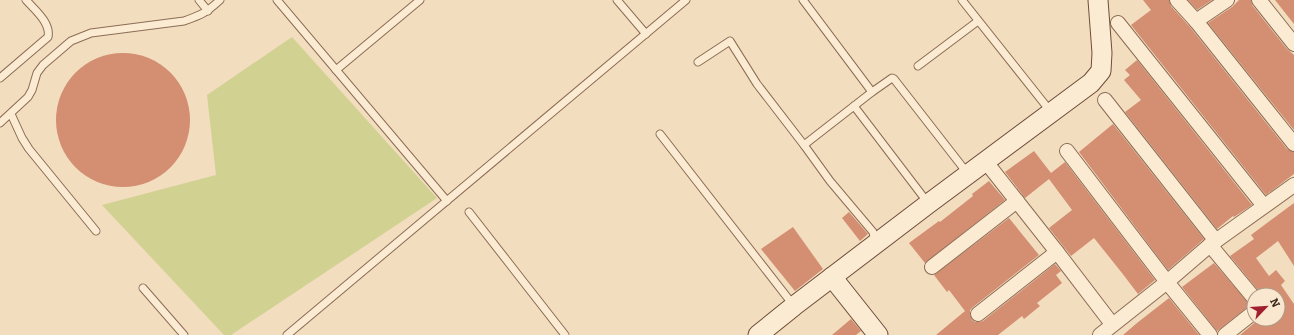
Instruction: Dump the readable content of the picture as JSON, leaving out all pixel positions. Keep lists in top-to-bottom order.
{
  "north": "top right"
}
